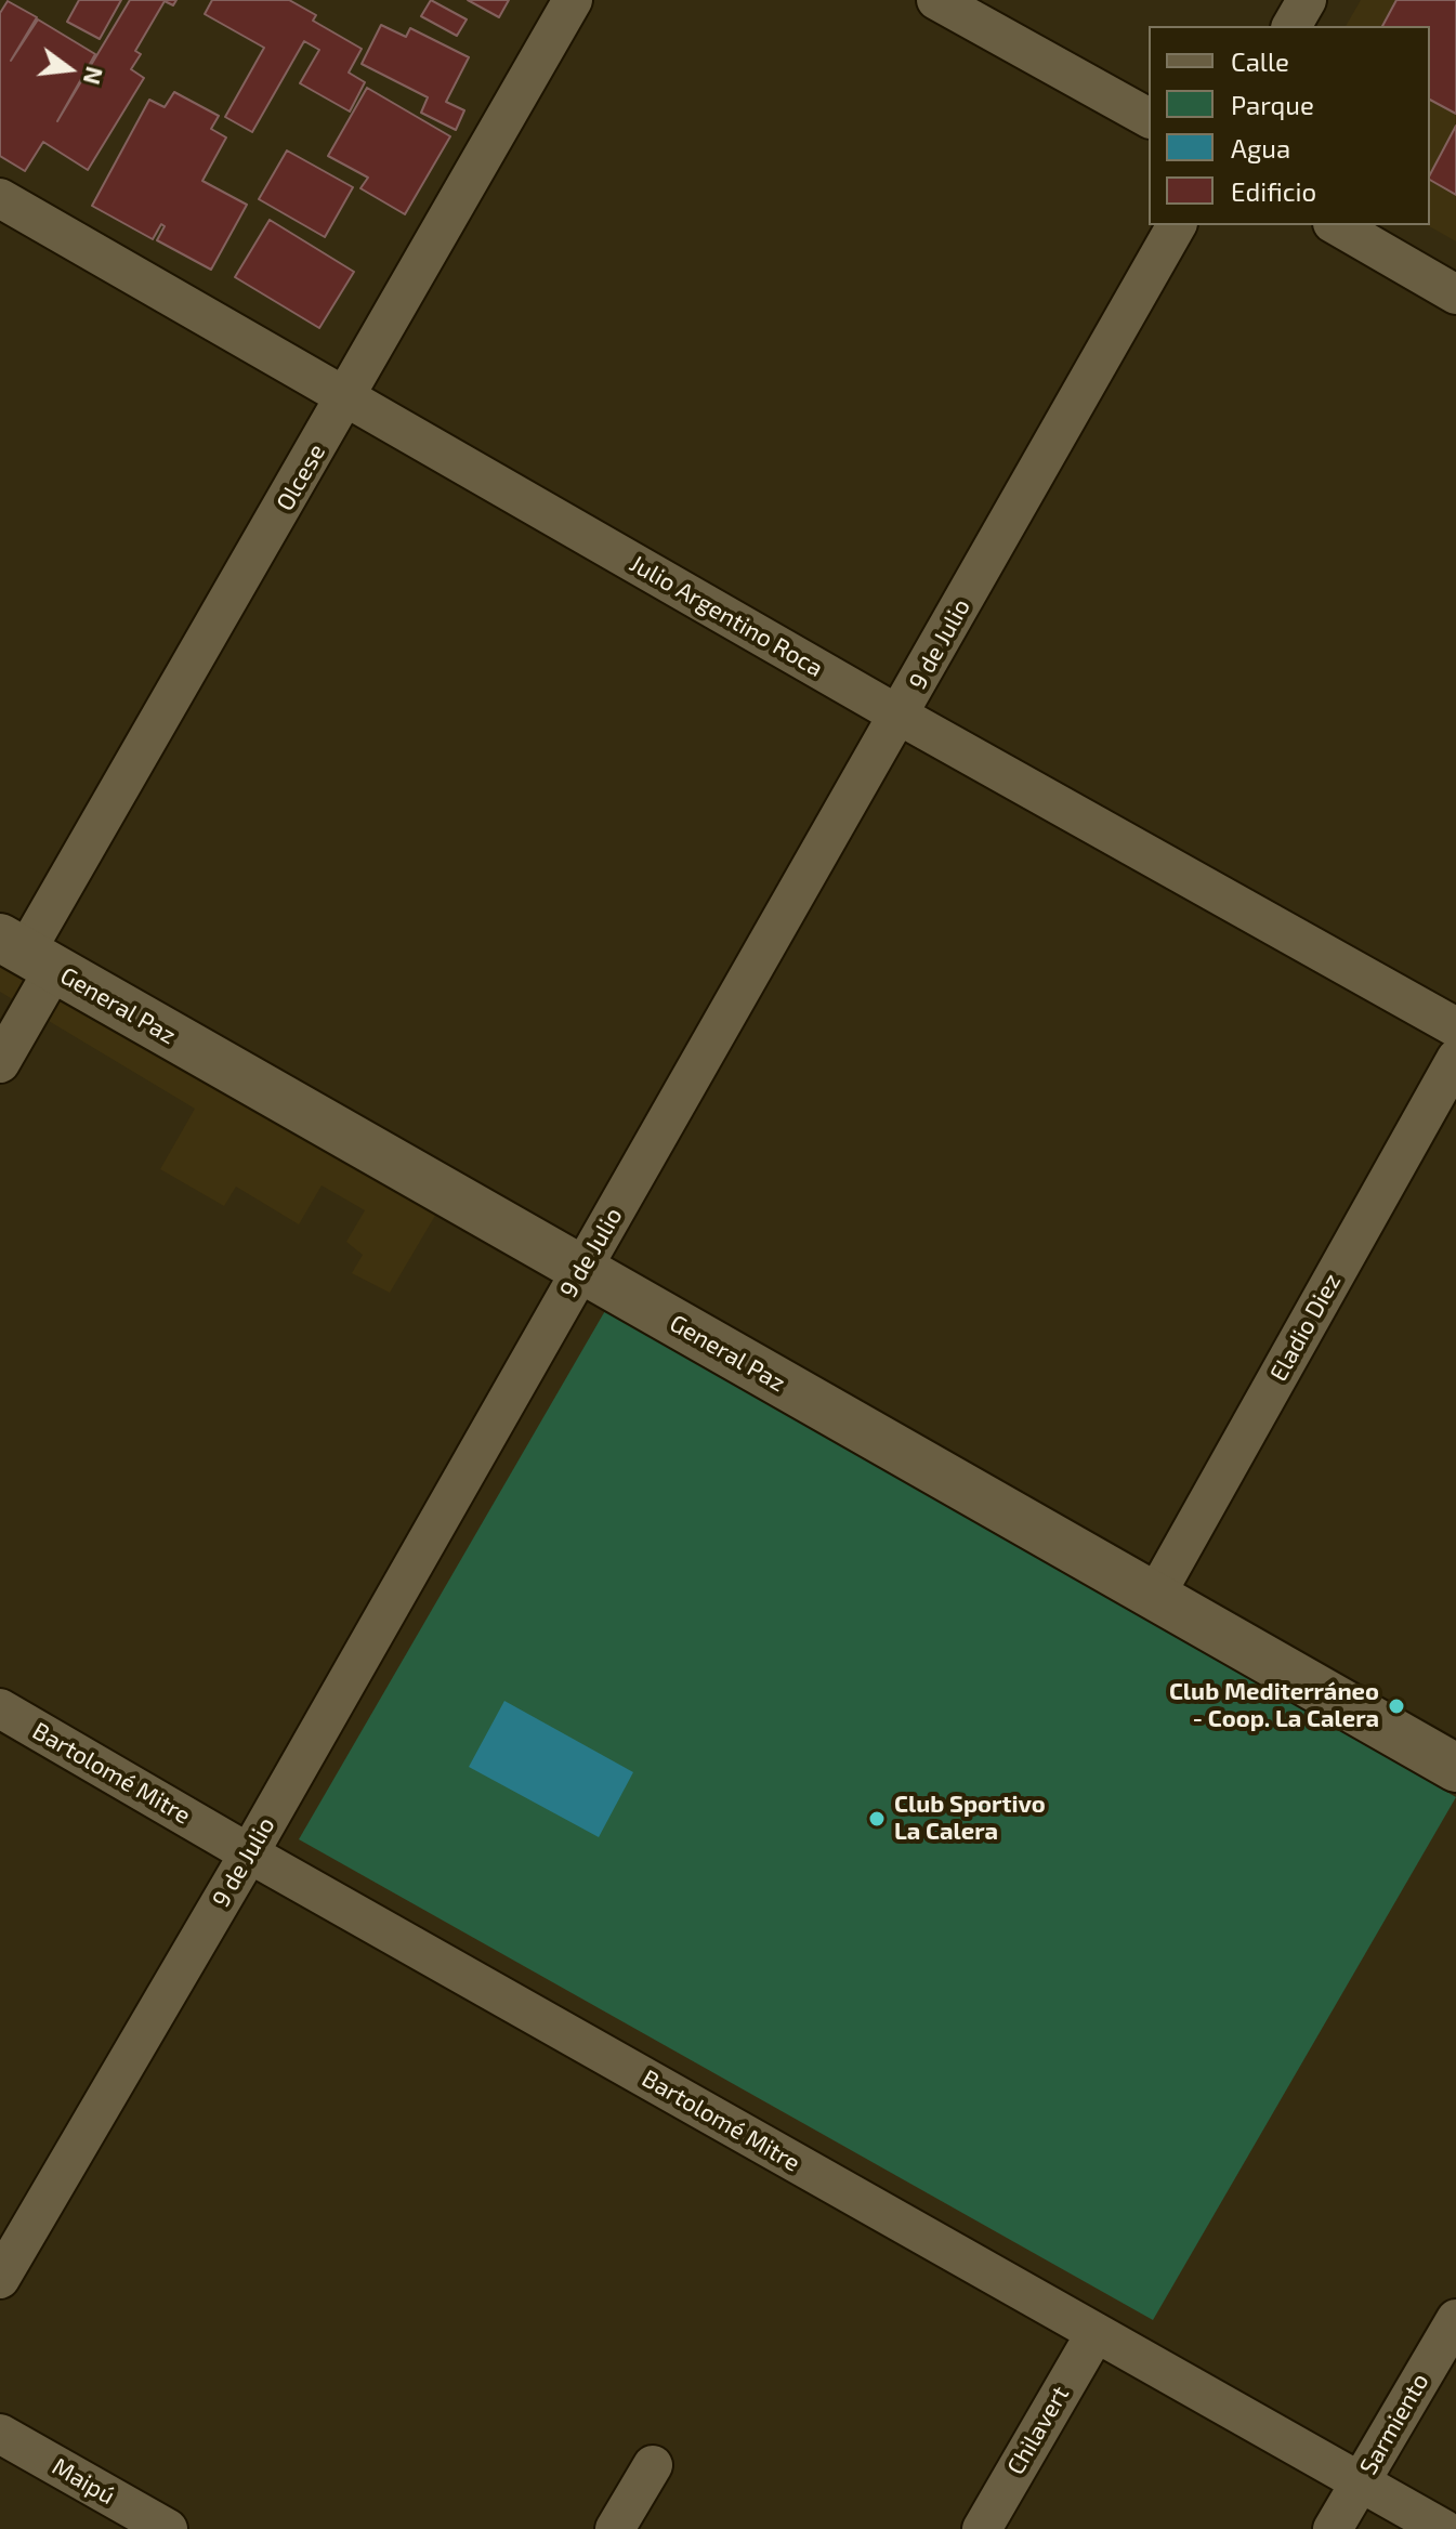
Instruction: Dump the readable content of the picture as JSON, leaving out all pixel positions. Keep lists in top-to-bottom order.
{
  "streets": {
    "street": [
      "Olcese",
      "Julio Argentino Roca",
      "9 de Julio",
      "General Paz",
      "Eladio Diez",
      "Bartolomé Mitre",
      "Sarmiento",
      "Chilavert",
      "Maipú"
    ]
  },
  "crossings": [
    ["Olcese", "Julio Argentino Roca"],
    ["Olcese", "General Paz"],
    ["Julio Argentino Roca", "9 de Julio"],
    ["9 de Julio", "General Paz"],
    ["9 de Julio", "Bartolomé Mitre"],
    ["General Paz", "Eladio Diez"],
    ["Bartolomé Mitre", "Sarmiento"],
    ["Bartolomé Mitre", "Chilavert"]
  ],
  "places": ["Club Mediterráneo - Coop. La Calera", "Club Sportivo La Calera"],
  "legend": [
    "Calle",
    "Parque",
    "Agua",
    "Edificio"
  ],
  "north": "right"
}
